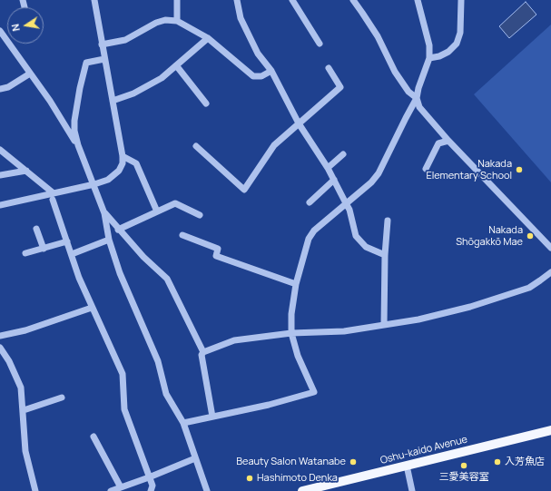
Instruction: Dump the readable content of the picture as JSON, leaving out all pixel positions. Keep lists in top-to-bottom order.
{
  "streets": {
    "main road": ["Oshu-kaido Avenue"]
  },
  "places": [
    "Nakada Elementary School",
    "Nakada Shōgakkō Mae",
    "Beauty Salon Watanabe",
    "入芳魚店",
    "三愛美容室",
    "Hashimoto Denka"
  ],
  "north": "left"
}
